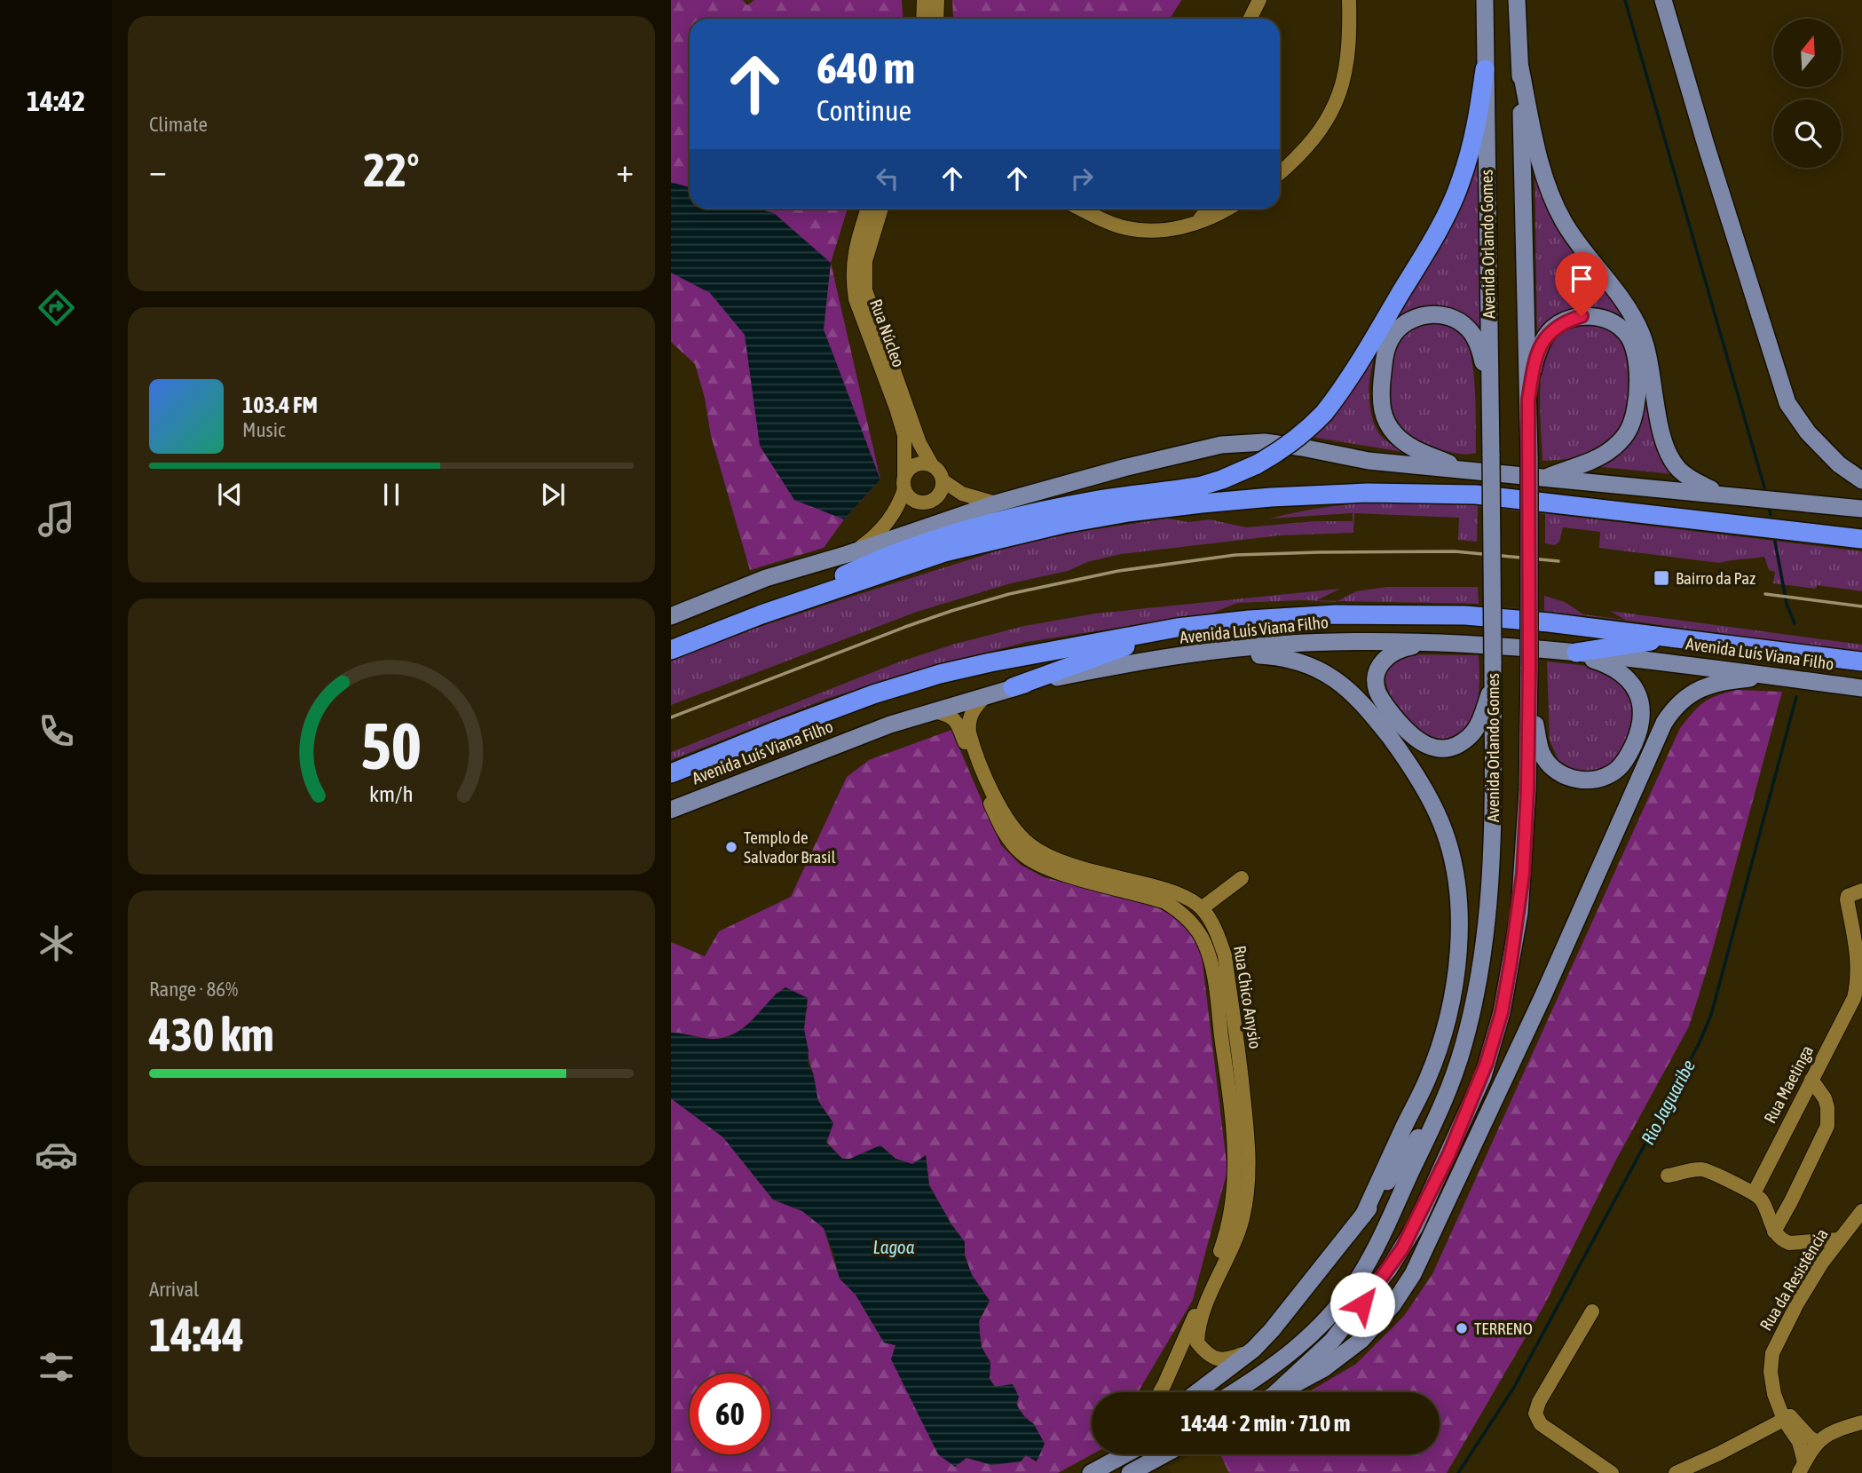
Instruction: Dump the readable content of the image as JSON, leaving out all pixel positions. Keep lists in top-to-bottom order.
{
  "streets": {
    "highway": ["Avenida Luís Viana Filho"],
    "main road": ["Avenida Orlando Gomes"],
    "street": [
      "Rua Núcleo",
      "Rua Chico Anysio",
      "Rua Maetinga",
      "Rua da Resistência"
    ]
  },
  "crossings": [
    ["Avenida Luís Viana Filho", "Rua Chico Anysio"]
  ],
  "water": ["Rio Jaguaribe", "Lagoa"],
  "places": {
    "transit": ["Bairro da Paz"],
    "other": ["Templo de Salvador Brasil", "TERRENO"]
  },
  "north": "top",
  "page": {
    "tabs": "14:42",
    "tile": [
      "Climate",
      ["Range · 86%", "430 km"],
      ["Arrival", "14:44"]
    ],
    "turn": ["640 m", "Continue"],
    "heat": ["−", "22°", "+"],
    "song": ["103.4 FM", "Music"],
    "limit": "60",
    "trip": "14:44 · 2 min · 710 m",
    "gauge": ["50", "km/h"]
  }
}
